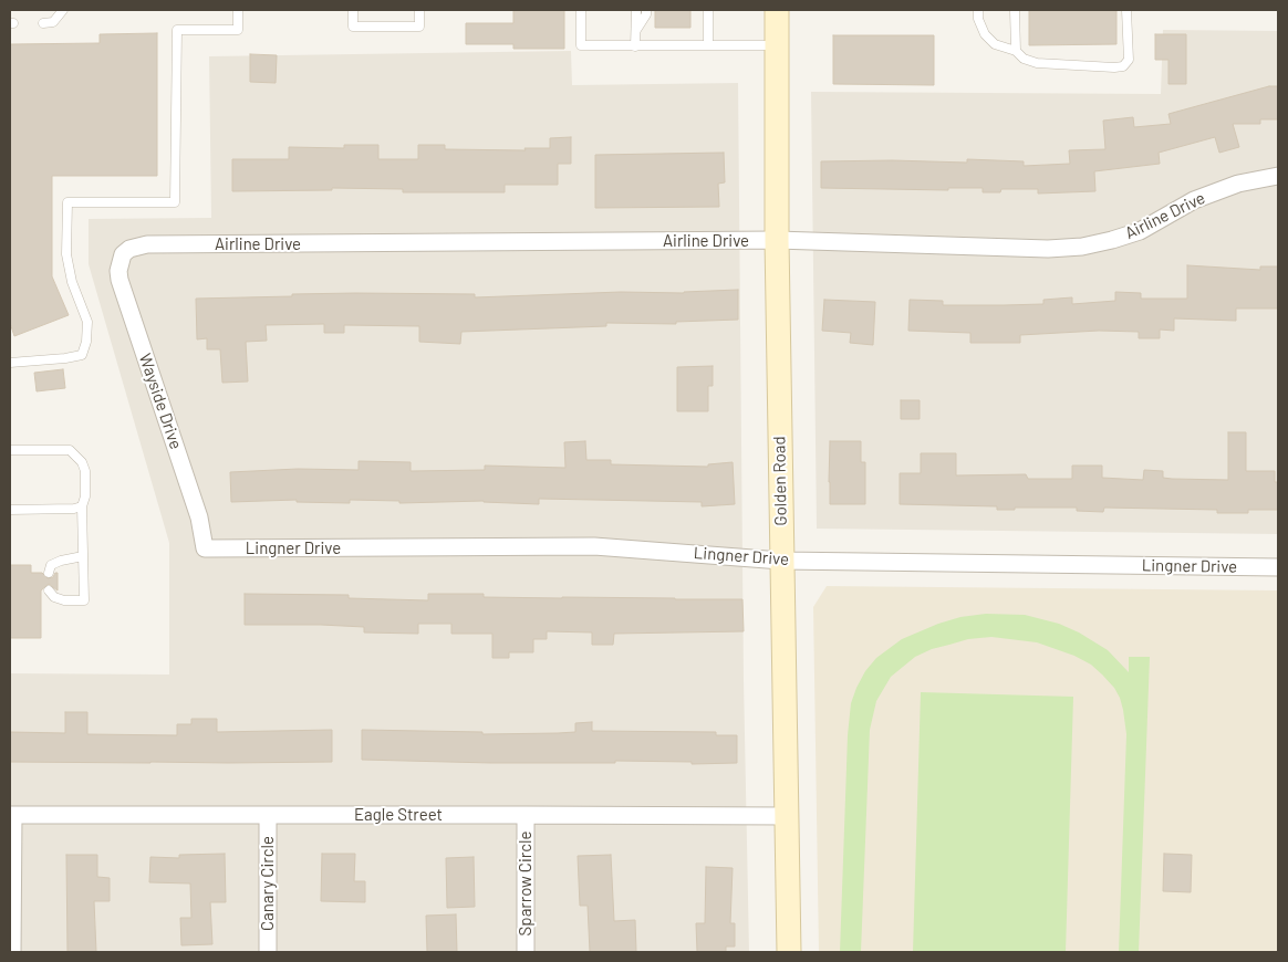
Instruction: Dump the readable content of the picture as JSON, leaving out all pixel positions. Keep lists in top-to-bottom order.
{
  "streets": {
    "street": [
      "Airline Drive",
      "Wayside Drive",
      "Golden Road",
      "Lingner Drive",
      "Eagle Street",
      "Canary Circle",
      "Sparrow Circle"
    ]
  },
  "crossings": [
    ["Airline Drive", "Wayside Drive"],
    ["Airline Drive", "Golden Road"],
    ["Wayside Drive", "Lingner Drive"],
    ["Golden Road", "Lingner Drive"],
    ["Golden Road", "Eagle Street"],
    ["Eagle Street", "Canary Circle"],
    ["Eagle Street", "Sparrow Circle"]
  ]
}
